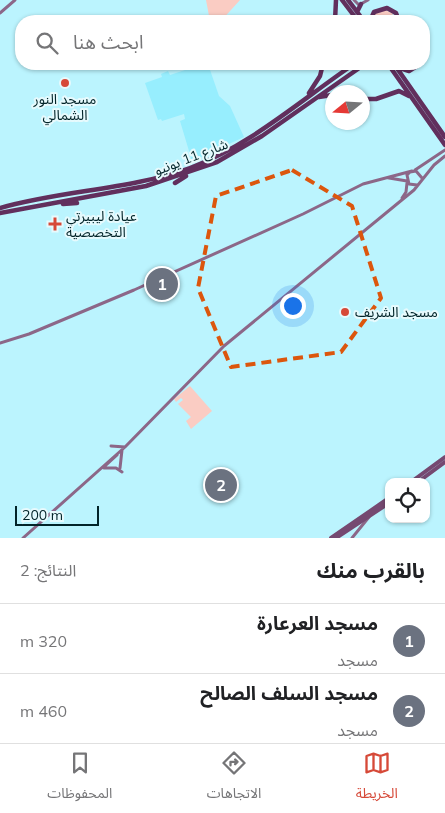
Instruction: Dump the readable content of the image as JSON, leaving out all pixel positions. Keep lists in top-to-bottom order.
{
  "streets": {
    "highway": ["شارع 11 يونيو"]
  },
  "places": {
    "other": ["مسجد النور الشمالي", "مسجد الشريف"],
    "health": ["عيادة ليبيرتي التخصصية"]
  },
  "scale_bar": "200 m",
  "north": "left",
  "page": {
    "search": "ابحث هنا",
    "pins": ["1", "2"],
    "scale": "200 m",
    "heading": ["بالقرب منك", "النتائج: 2"],
    "list": [
      {
        "mark": "1",
        "name": "مسجد العرعارة",
        "note": "مسجد",
        "value": "320 m"
      },
      {
        "mark": "2",
        "name": "مسجد السلف الصالح",
        "note": "مسجد",
        "value": "460 m"
      }
    ],
    "nav": ["الخريطة", "الاتجاهات", "المحفوظات"]
  }
}
